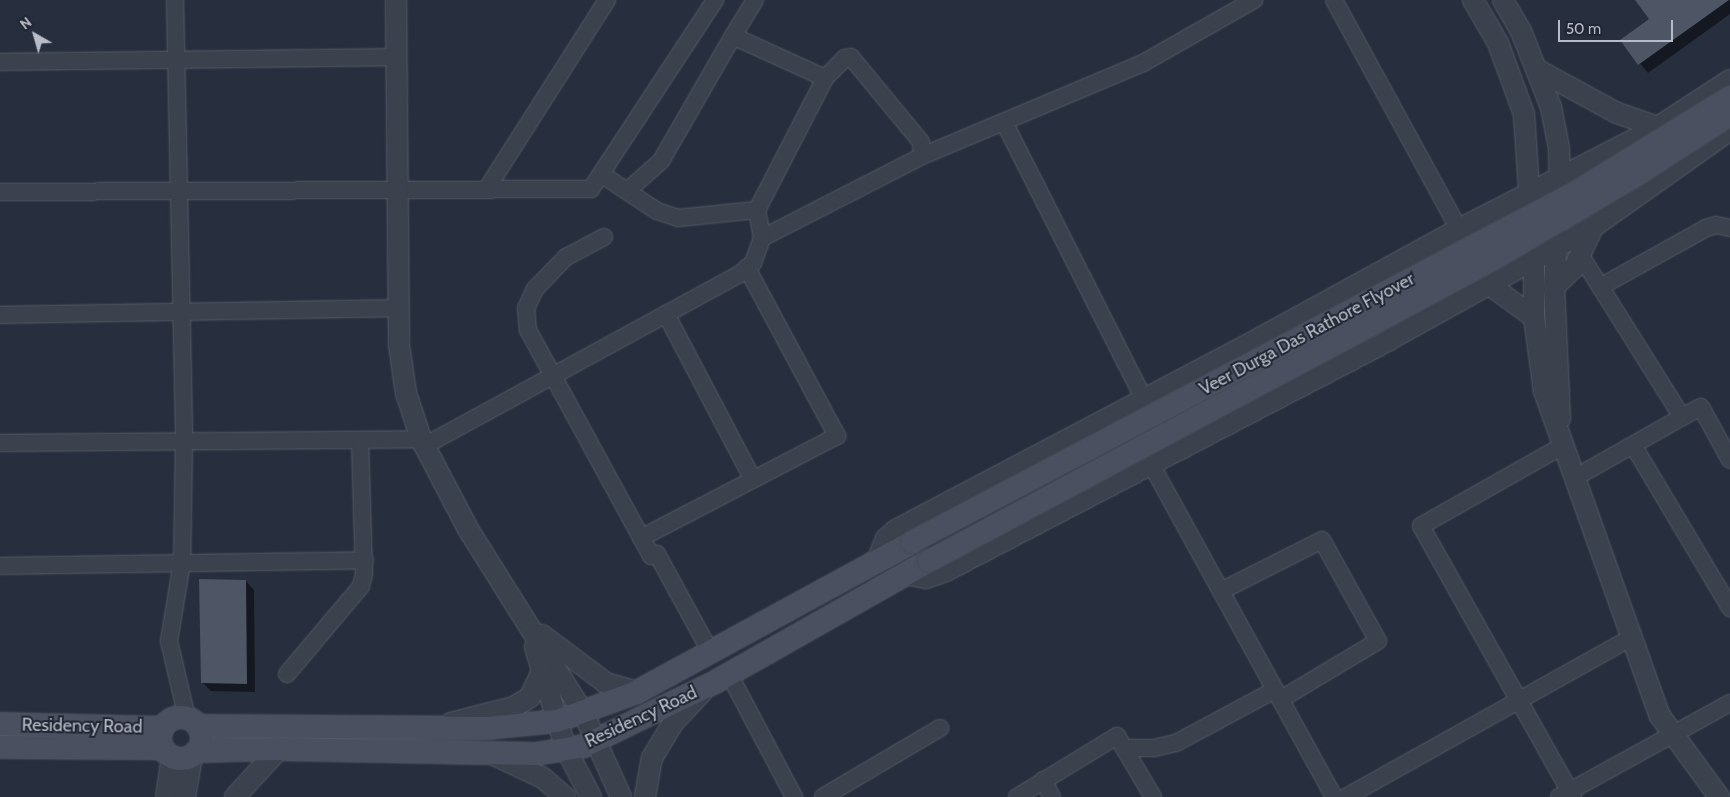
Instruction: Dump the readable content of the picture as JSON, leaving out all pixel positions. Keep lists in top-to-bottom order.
{
  "streets": {
    "main road": ["Veer Durga Das Rathore Flyover", "Residency Road"]
  },
  "crossings": [
    ["Veer Durga Das Rathore Flyover", "Residency Road"]
  ],
  "scale_bar": "50 m",
  "north": "top left"
}
